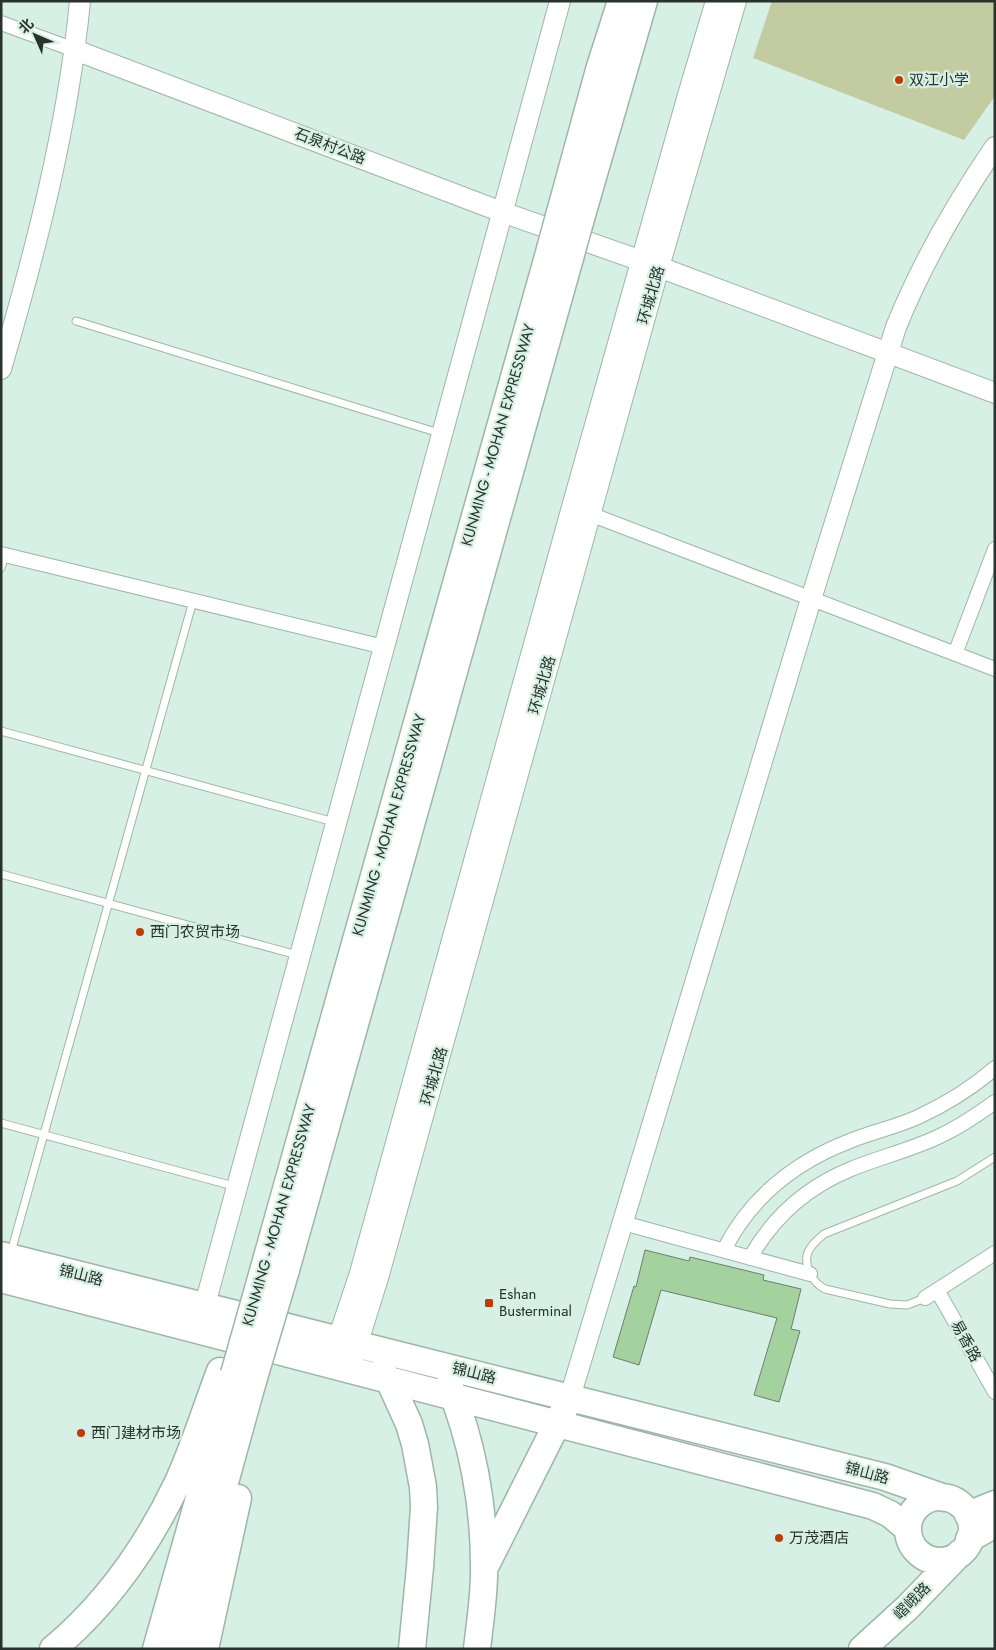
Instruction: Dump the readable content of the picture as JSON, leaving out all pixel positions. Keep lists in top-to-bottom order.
{
  "streets": {
    "highway": ["KUNMING - MOHAN EXPRESSWAY", "锦山路", "嶍峨路"],
    "street": ["石泉村公路", "环城北路", "易香路"]
  },
  "crossings": [
    ["石泉村公路", "环城北路"],
    ["环城北路", "锦山路"],
    ["锦山路", "嶍峨路"]
  ],
  "places": {
    "other": [
      "双江小学",
      "西门农贸市场",
      "西门建材市场",
      "万茂酒店"
    ],
    "transit": ["Eshan Busterminal"]
  },
  "north": "top left"
}
